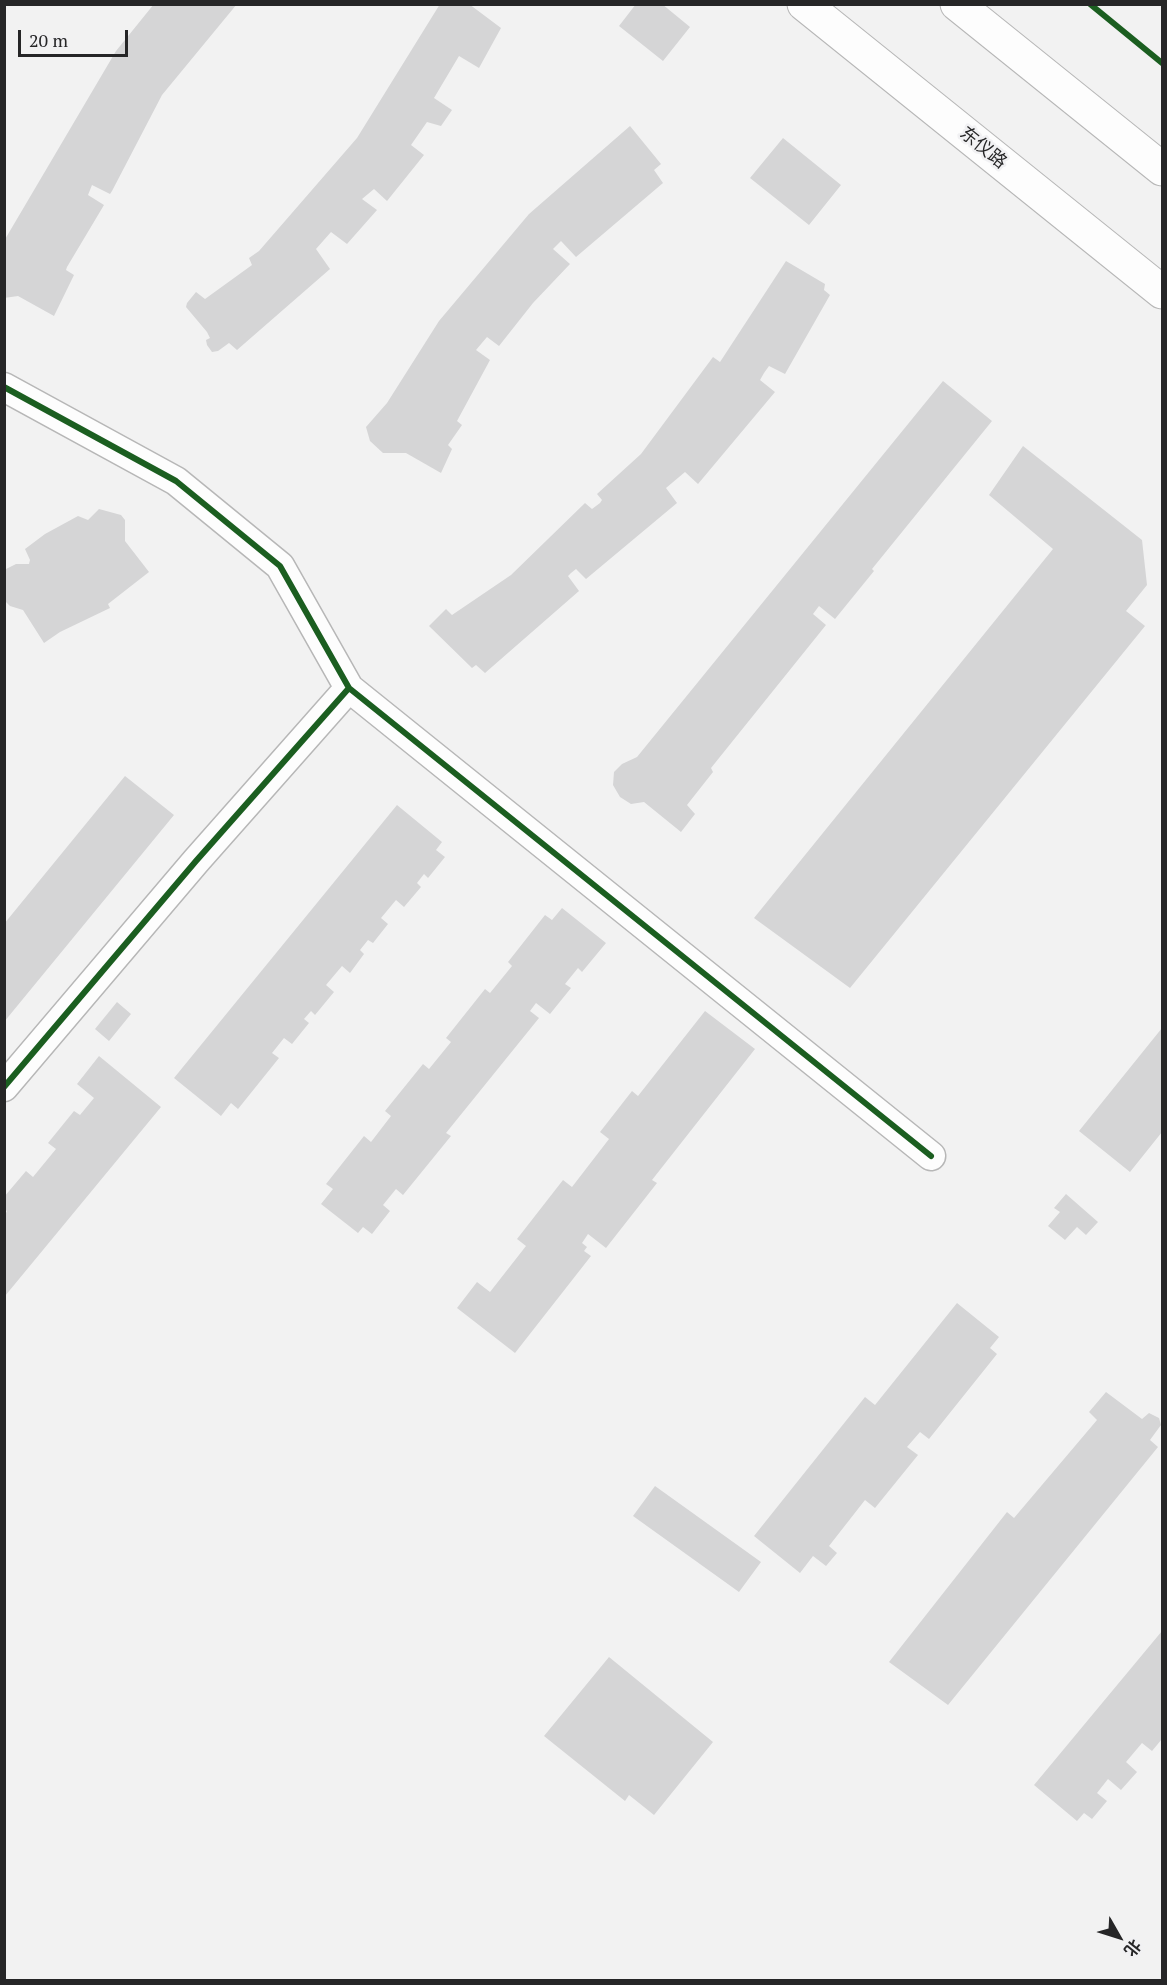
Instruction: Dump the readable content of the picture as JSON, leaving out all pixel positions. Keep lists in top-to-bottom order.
{
  "streets": {
    "main road": ["东仪路"]
  },
  "scale_bar": "20 m",
  "north": "bottom right"
}
